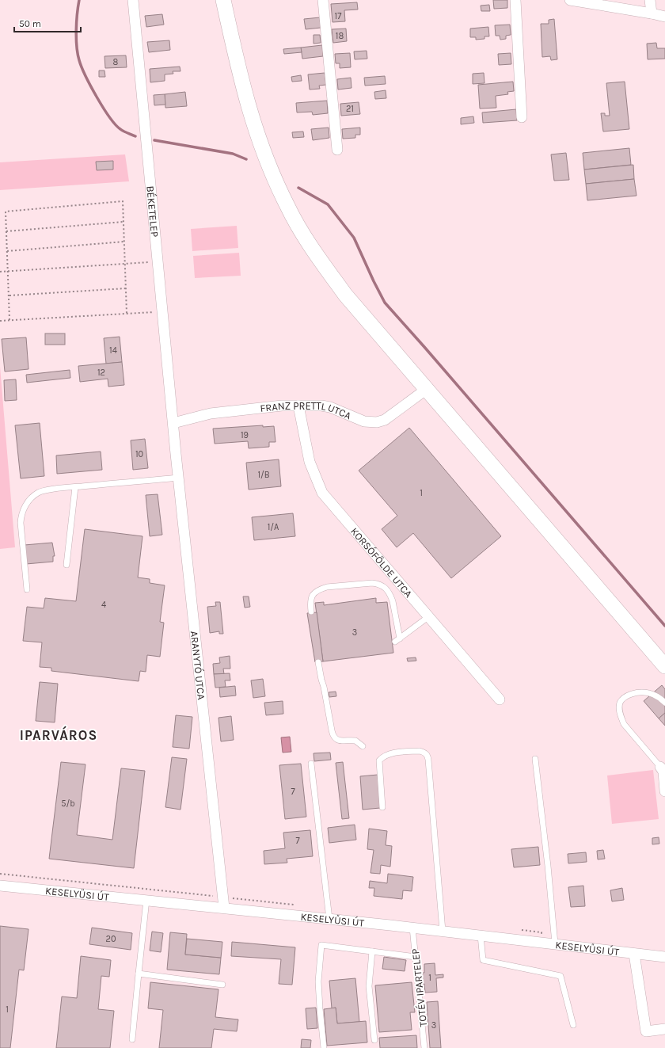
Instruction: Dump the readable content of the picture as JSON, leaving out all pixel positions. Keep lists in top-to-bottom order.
{
  "streets": {
    "street": [
      "BÉKETELEP",
      "FRANZ PRETTL UTCA",
      "KORSÓFÖLDE UTCA",
      "ARANYTÓ UTCA",
      "KESELYŰSI ÚT"
    ],
    "lane": ["TOTÉV IPARTELEP"]
  },
  "crossings": [
    ["BÉKETELEP", "FRANZ PRETTL UTCA"],
    ["BÉKETELEP", "ARANYTÓ UTCA"],
    ["FRANZ PRETTL UTCA", "KORSÓFÖLDE UTCA"],
    ["FRANZ PRETTL UTCA", "ARANYTÓ UTCA"],
    ["ARANYTÓ UTCA", "KESELYŰSI ÚT"],
    ["KESELYŰSI ÚT", "TOTÉV IPARTELEP"]
  ],
  "districts": ["IPARVÁROS"],
  "house_numbers": [
    "17",
    "18",
    "8",
    "21",
    "14",
    "12",
    "19",
    "10",
    "1/B",
    "1",
    "1/A",
    "4",
    "3",
    "7",
    "5/b",
    "7",
    "20",
    "1",
    "1",
    "3"
  ],
  "scale_bar": "50 m"
}
